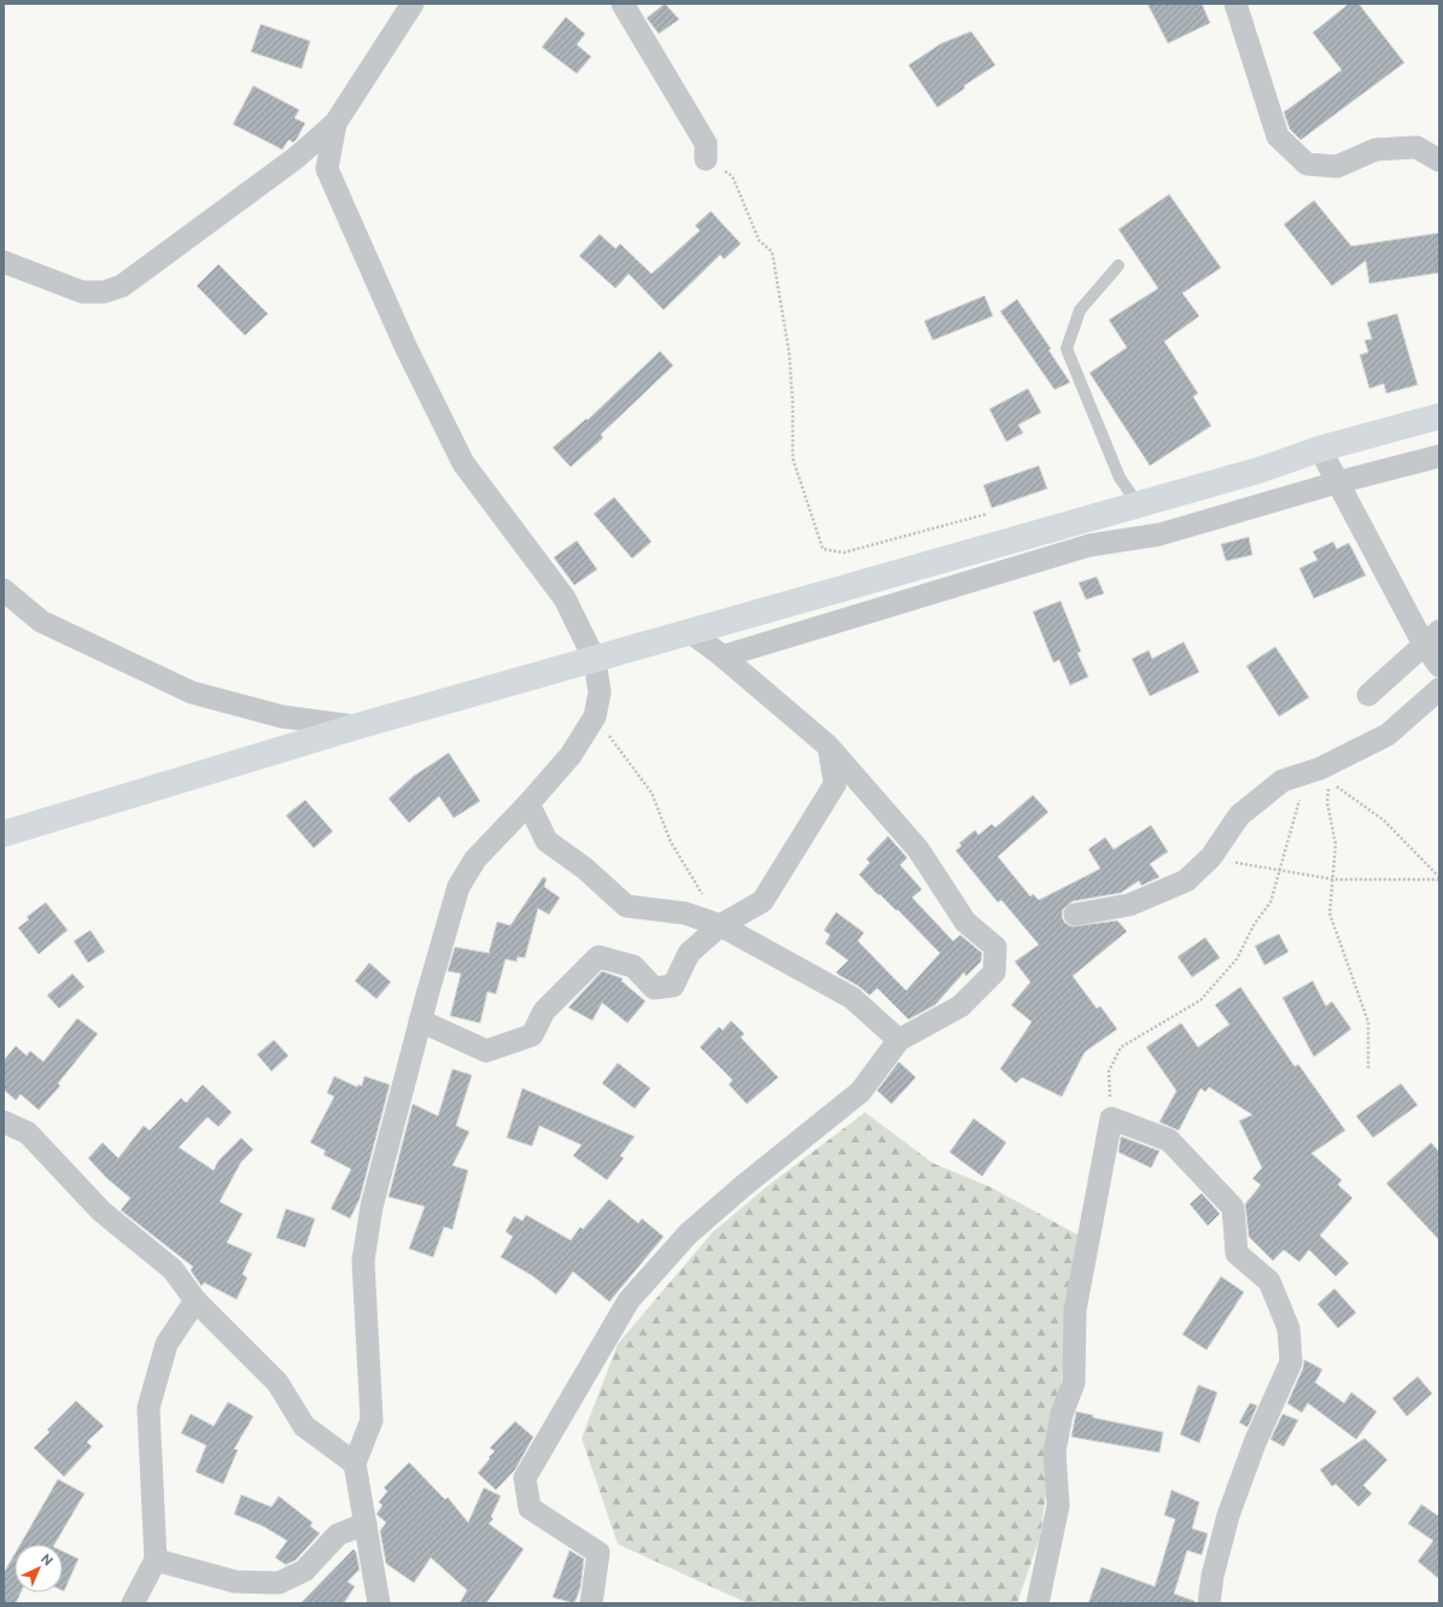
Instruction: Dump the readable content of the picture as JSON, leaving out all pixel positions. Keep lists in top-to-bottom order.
{
  "north": "top right"
}
